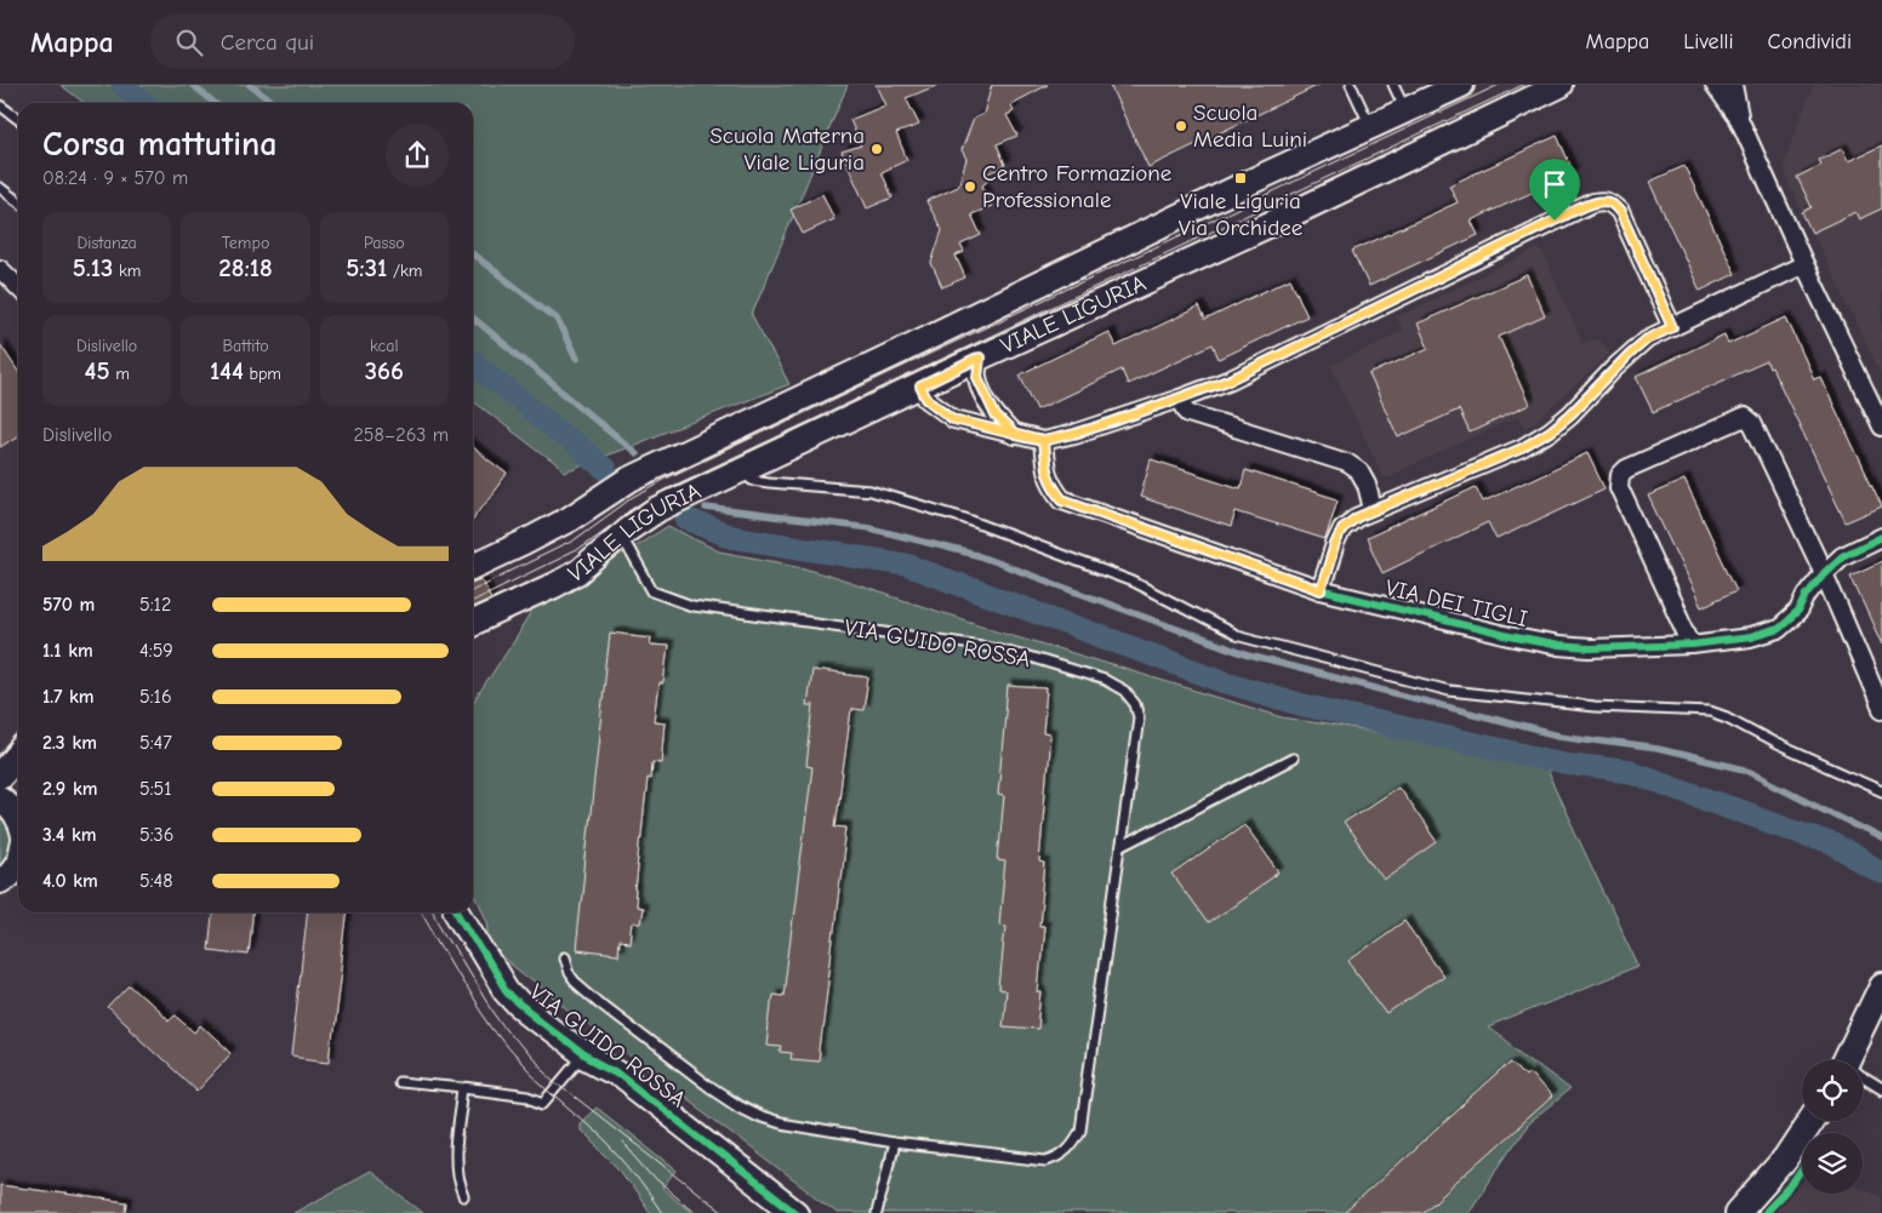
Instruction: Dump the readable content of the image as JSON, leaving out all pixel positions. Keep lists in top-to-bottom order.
{
  "streets": {
    "main road": ["VIALE LIGURIA", "VIA GUIDO ROSSA"],
    "street": ["VIA DEI TIGLI"]
  },
  "crossings": [
    ["VIALE LIGURIA", "VIA GUIDO ROSSA"]
  ],
  "places": {
    "other": ["Scuola Media Luini", "Scuola Materna Viale Liguria", "Centro Formazione Professionale"],
    "transit": ["Viale Liguria Via Orchidee"]
  },
  "page": {
    "header": "Mappa",
    "search": "Cerca qui",
    "nav": ["Mappa", "Livelli", "Condividi"],
    "heading": ["Corsa mattutina", "08:24 · 9 × 570 m"],
    "stats": [
      ["Distanza", "5.13 km"],
      ["Tempo", "28:18"],
      ["Passo", "5:31 /km"],
      ["Dislivello", "45 m"],
      ["Battito", "144 bpm"],
      ["kcal", "366"]
    ],
    "chart": ["Dislivello", "258–263 m"],
    "list": [
      {
        "name": "570 m",
        "note": "5:12"
      },
      {
        "name": "1.1 km",
        "note": "4:59"
      },
      {
        "name": "1.7 km",
        "note": "5:16"
      },
      {
        "name": "2.3 km",
        "note": "5:47"
      },
      {
        "name": "2.9 km",
        "note": "5:51"
      },
      {
        "name": "3.4 km",
        "note": "5:36"
      },
      {
        "name": "4.0 km",
        "note": "5:48"
      }
    ]
  }
}
